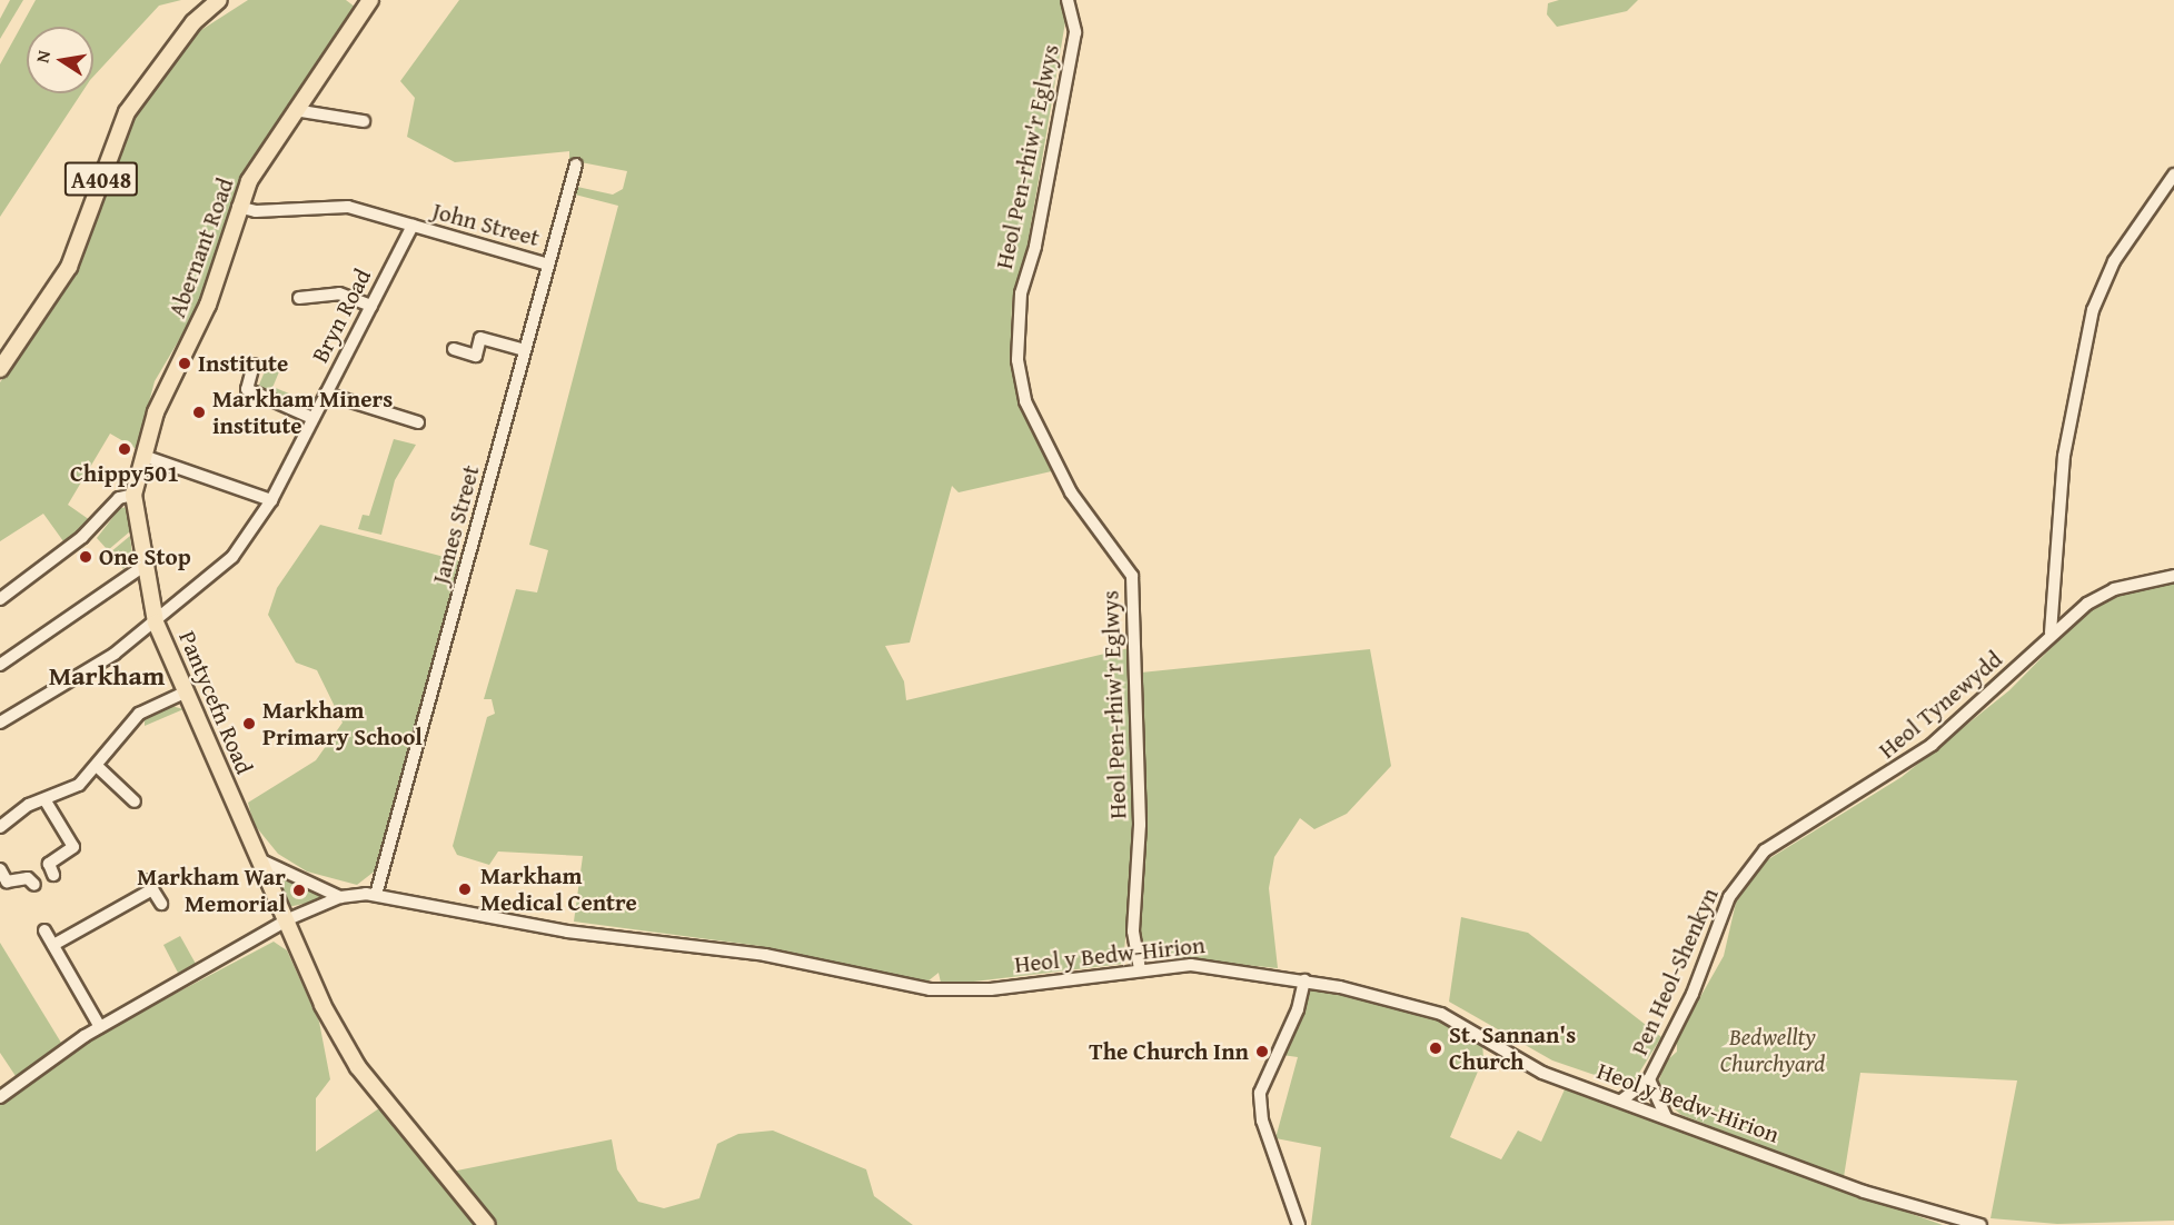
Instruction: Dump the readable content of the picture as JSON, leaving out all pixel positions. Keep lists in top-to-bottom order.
{
  "streets": {
    "main road": ["A4048", "Abernant Road", "Pantycefn Road"],
    "street": [
      "Heol Pen-rhiw'r Eglwys",
      "John Street",
      "Bryn Road",
      "James Street",
      "Heol Tynewydd",
      "Heol y Bedw-Hirion",
      "Pen Heol-Shenkyn"
    ]
  },
  "crossings": [
    ["Heol Pen-rhiw'r Eglwys", "Heol y Bedw-Hirion"],
    ["John Street", "Abernant Road"],
    ["John Street", "Bryn Road"],
    ["John Street", "James Street"],
    ["Abernant Road", "Pantycefn Road"],
    ["Bryn Road", "Pantycefn Road"],
    ["James Street", "Heol y Bedw-Hirion"],
    ["Pantycefn Road", "Heol y Bedw-Hirion"],
    ["Heol Tynewydd", "Pen Heol-Shenkyn"],
    ["Heol y Bedw-Hirion", "Pen Heol-Shenkyn"]
  ],
  "districts": ["Markham"],
  "parks": ["Bedwellty Churchyard"],
  "places": [
    "Institute",
    "Markham Miners institute",
    "Chippy501",
    "One Stop",
    "Markham Primary School",
    "Markham Medical Centre",
    "Markham War Memorial",
    "St. Sannan's Church",
    "The Church Inn"
  ],
  "north": "left"
}
